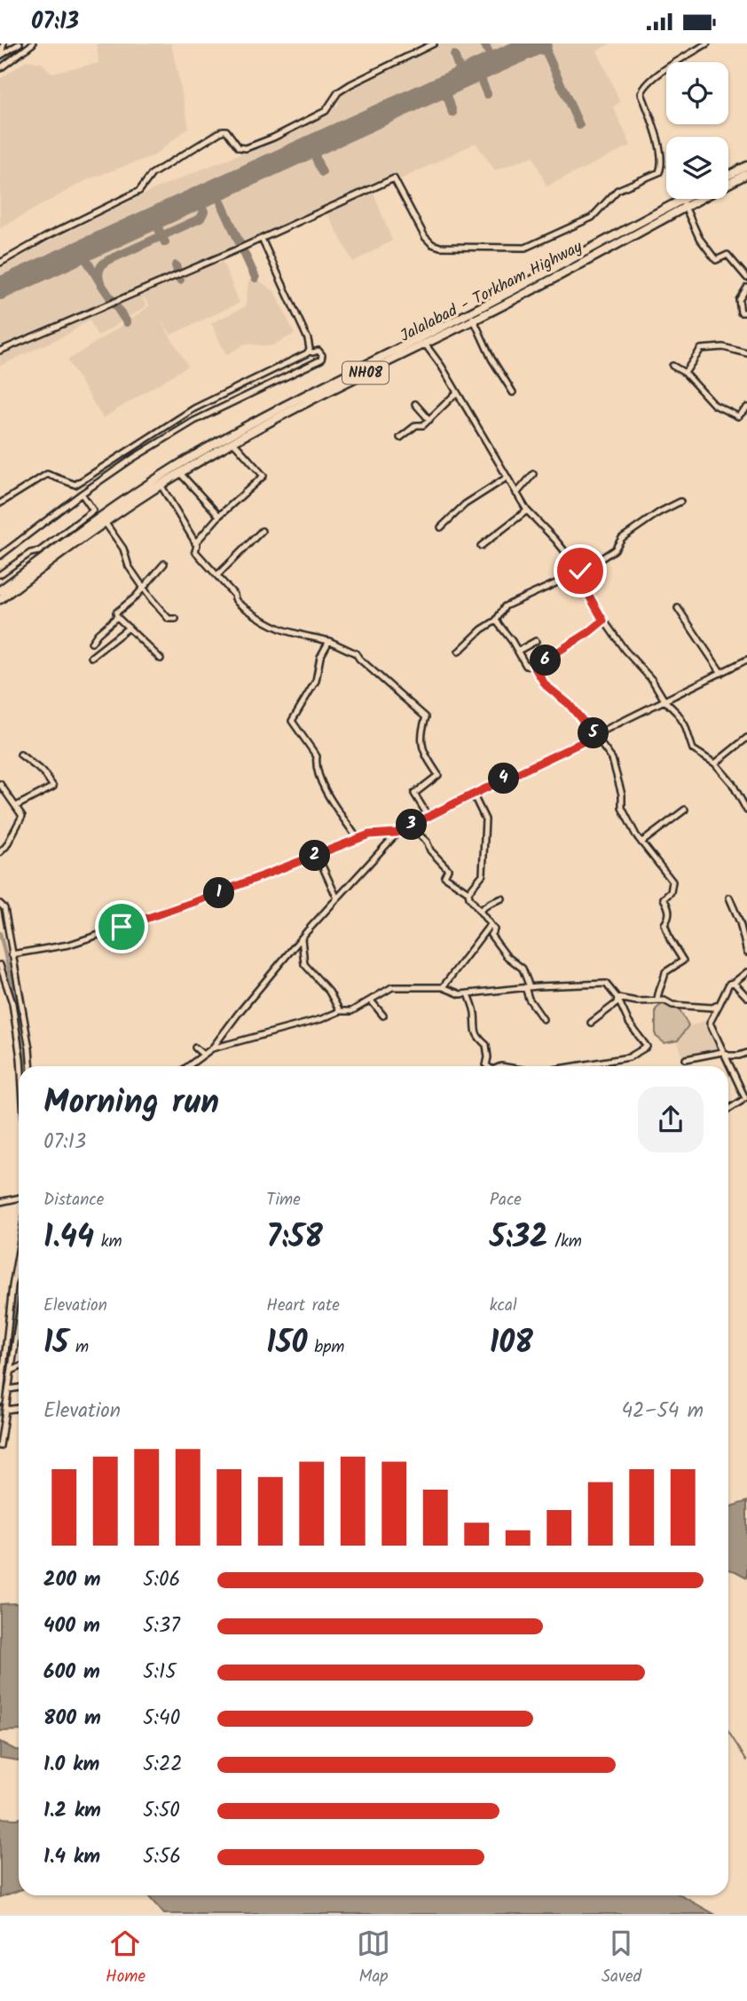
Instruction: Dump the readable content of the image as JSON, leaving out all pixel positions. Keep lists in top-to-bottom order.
{
  "streets": {
    "highway": ["Jalalabad - Torkham Highway", "NH08"]
  },
  "page": {
    "status": "07:13",
    "pins": [
      "6",
      "5",
      "4",
      "3",
      "2",
      "1"
    ],
    "heading": ["Morning run", "07:13"],
    "stats": [
      ["Distance", "1.44 km"],
      ["Time", "7:58"],
      ["Pace", "5:32 /km"],
      ["Elevation", "15 m"],
      ["Heart rate", "150 bpm"],
      ["kcal", "108"]
    ],
    "chart": ["Elevation", "42–54 m"],
    "list": [
      {
        "name": "200 m",
        "note": "5:06"
      },
      {
        "name": "400 m",
        "note": "5:37"
      },
      {
        "name": "600 m",
        "note": "5:15"
      },
      {
        "name": "800 m",
        "note": "5:40"
      },
      {
        "name": "1.0 km",
        "note": "5:22"
      },
      {
        "name": "1.2 km",
        "note": "5:50"
      },
      {
        "name": "1.4 km",
        "note": "5:56"
      }
    ],
    "tabs": ["Home", "Map", "Saved"]
  }
}
